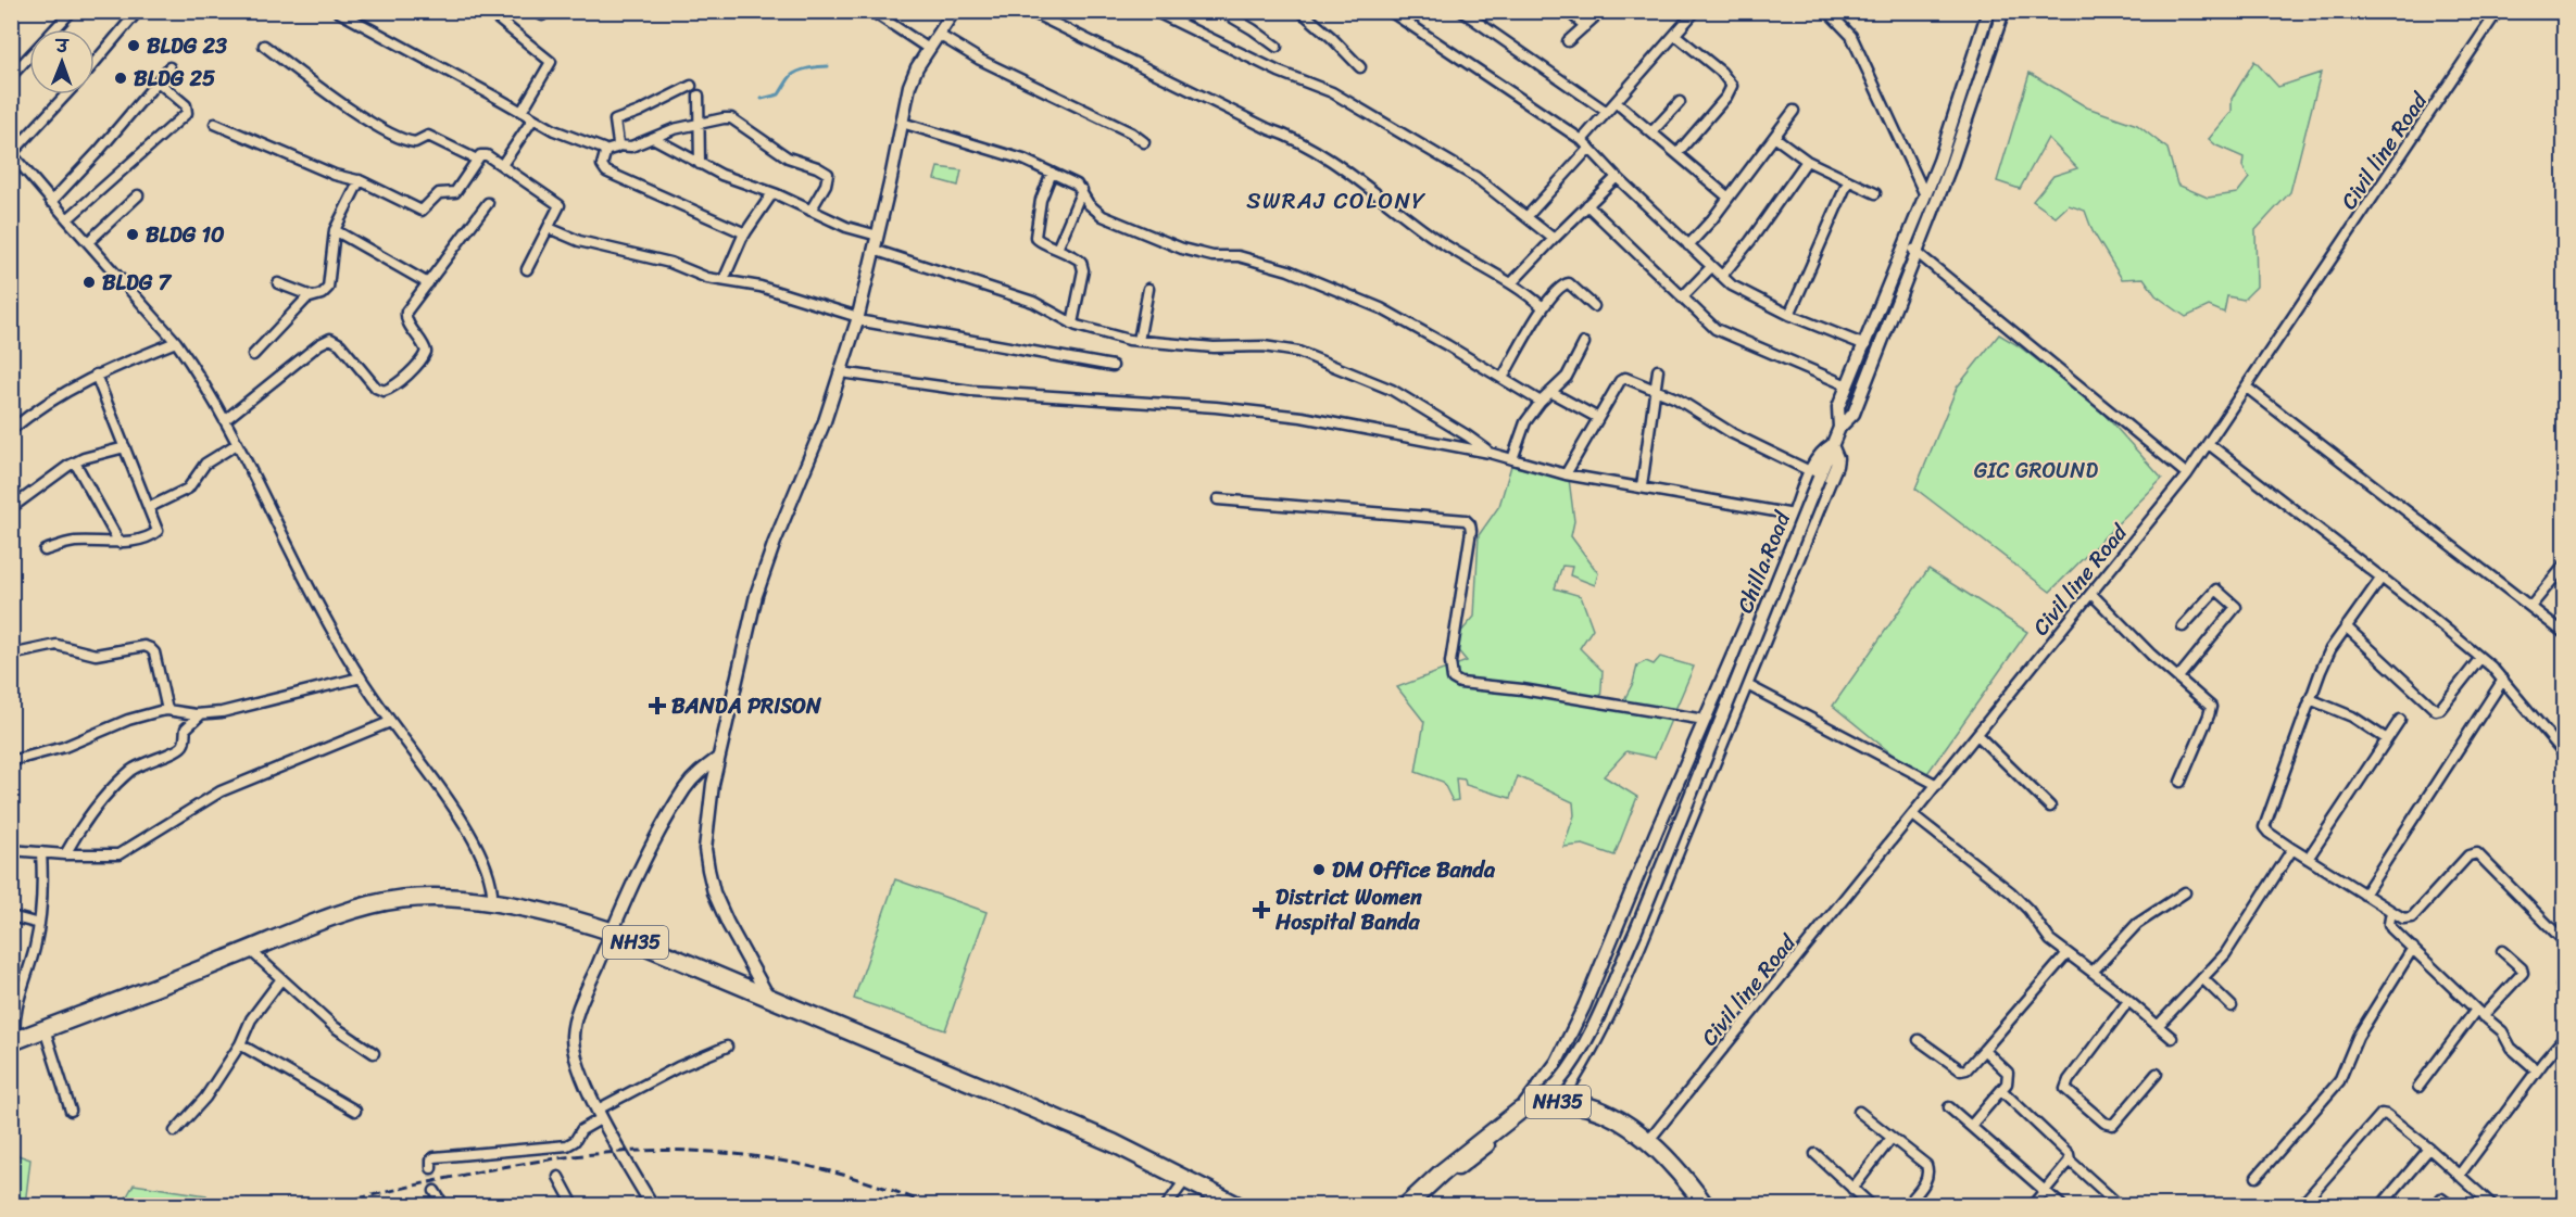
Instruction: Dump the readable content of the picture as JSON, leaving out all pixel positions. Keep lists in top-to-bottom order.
{
  "streets": {
    "highway": ["NH35"],
    "main road": ["Chilla Road"],
    "street": ["Civil line Road"]
  },
  "crossings": [
    ["Civil line Road", "NH35"],
    ["Chilla Road", "NH35"]
  ],
  "districts": ["SWRAJ COLONY"],
  "parks": ["GIC GROUND"],
  "places": {
    "other": [
      "BLDG 23",
      "BLDG 25",
      "BLDG 10",
      "BLDG 7",
      "DM Office Banda"
    ],
    "health": ["BANDA PRISON", "District Women Hospital Banda"]
  },
  "north": "top"
}
